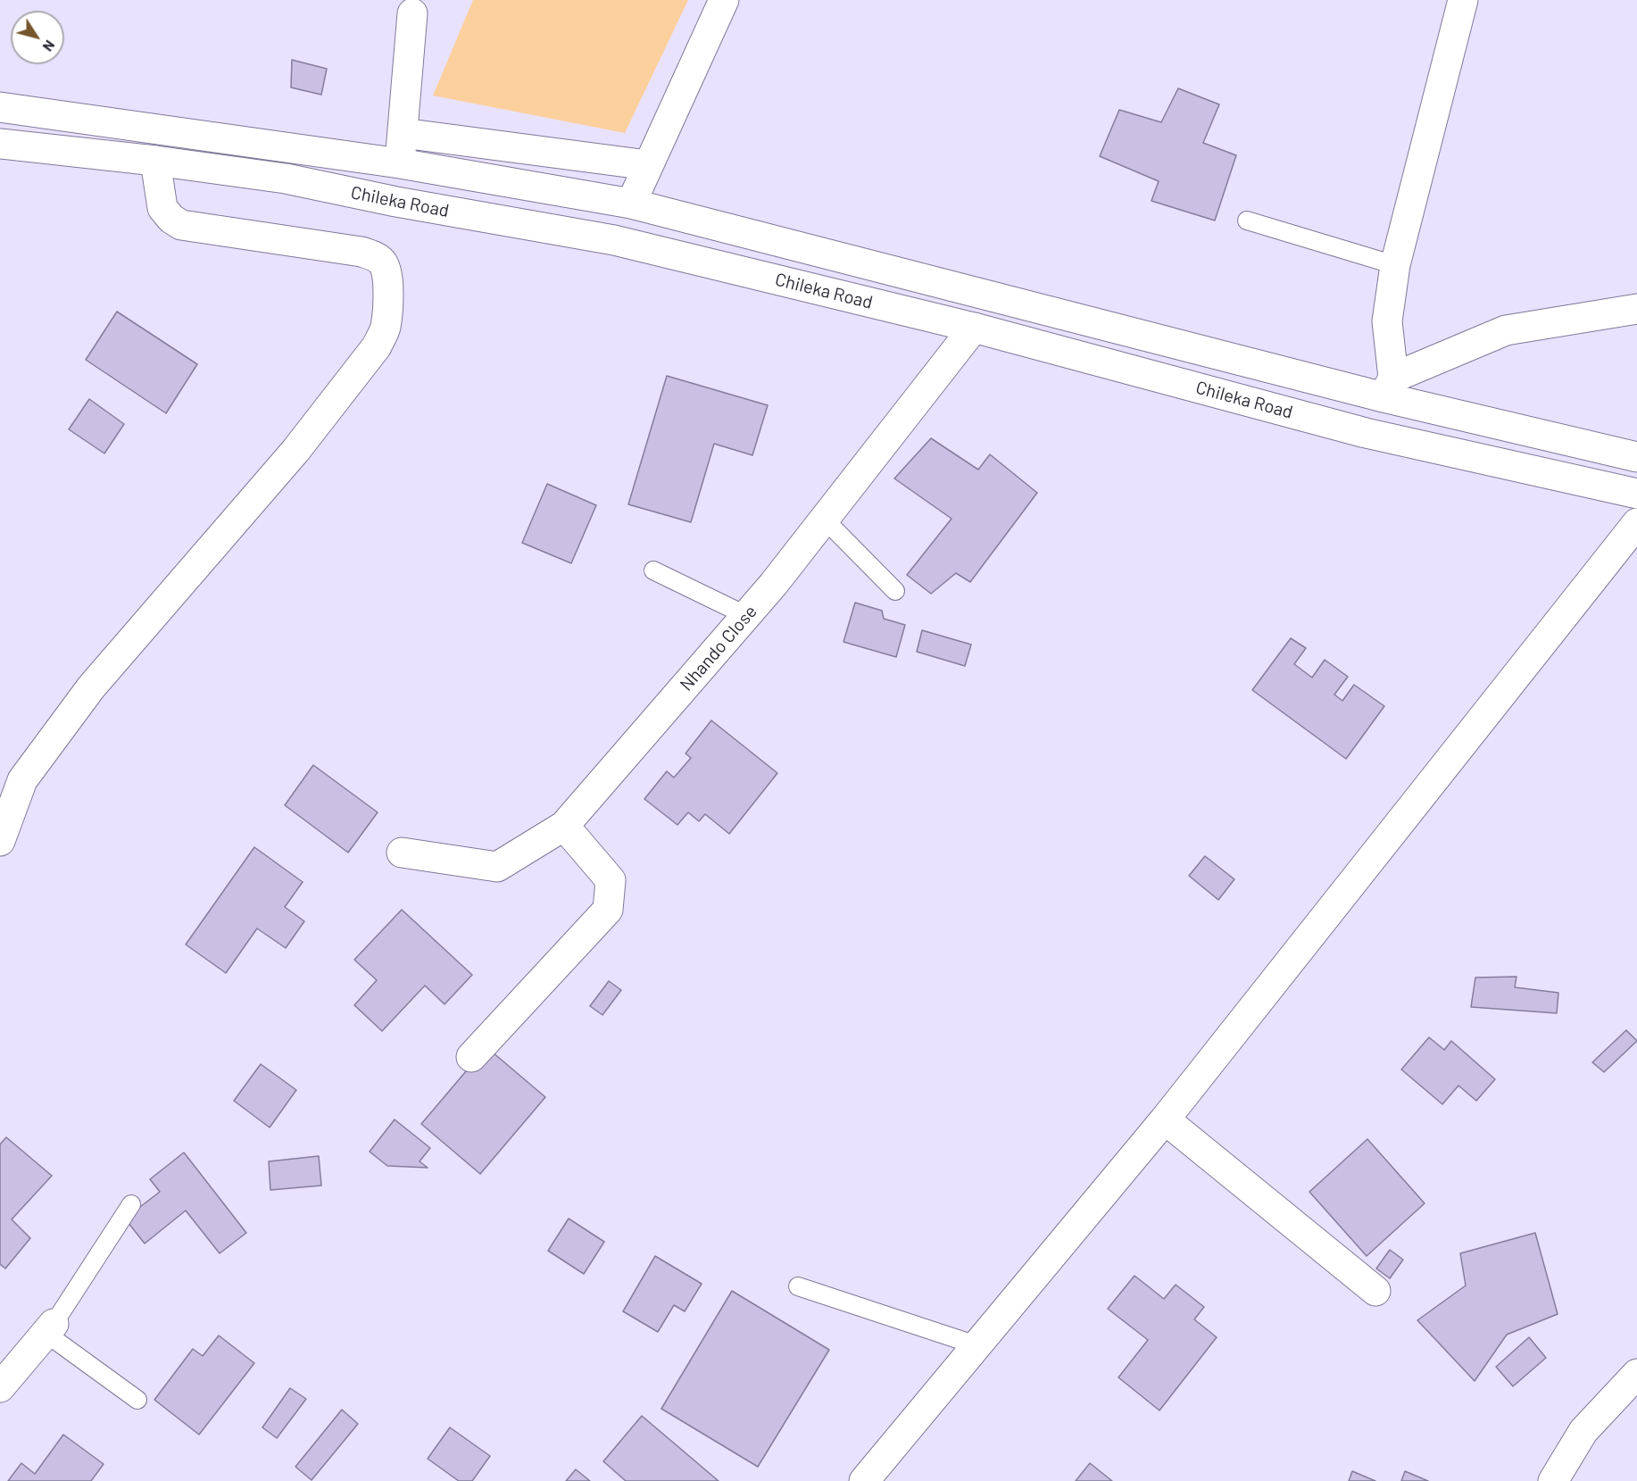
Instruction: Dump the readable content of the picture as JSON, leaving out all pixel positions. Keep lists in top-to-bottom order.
{
  "streets": {
    "main road": ["Chileka Road", "Nhando Close"]
  },
  "crossings": [
    ["Chileka Road", "Nhando Close"]
  ],
  "north": "bottom right"
}
